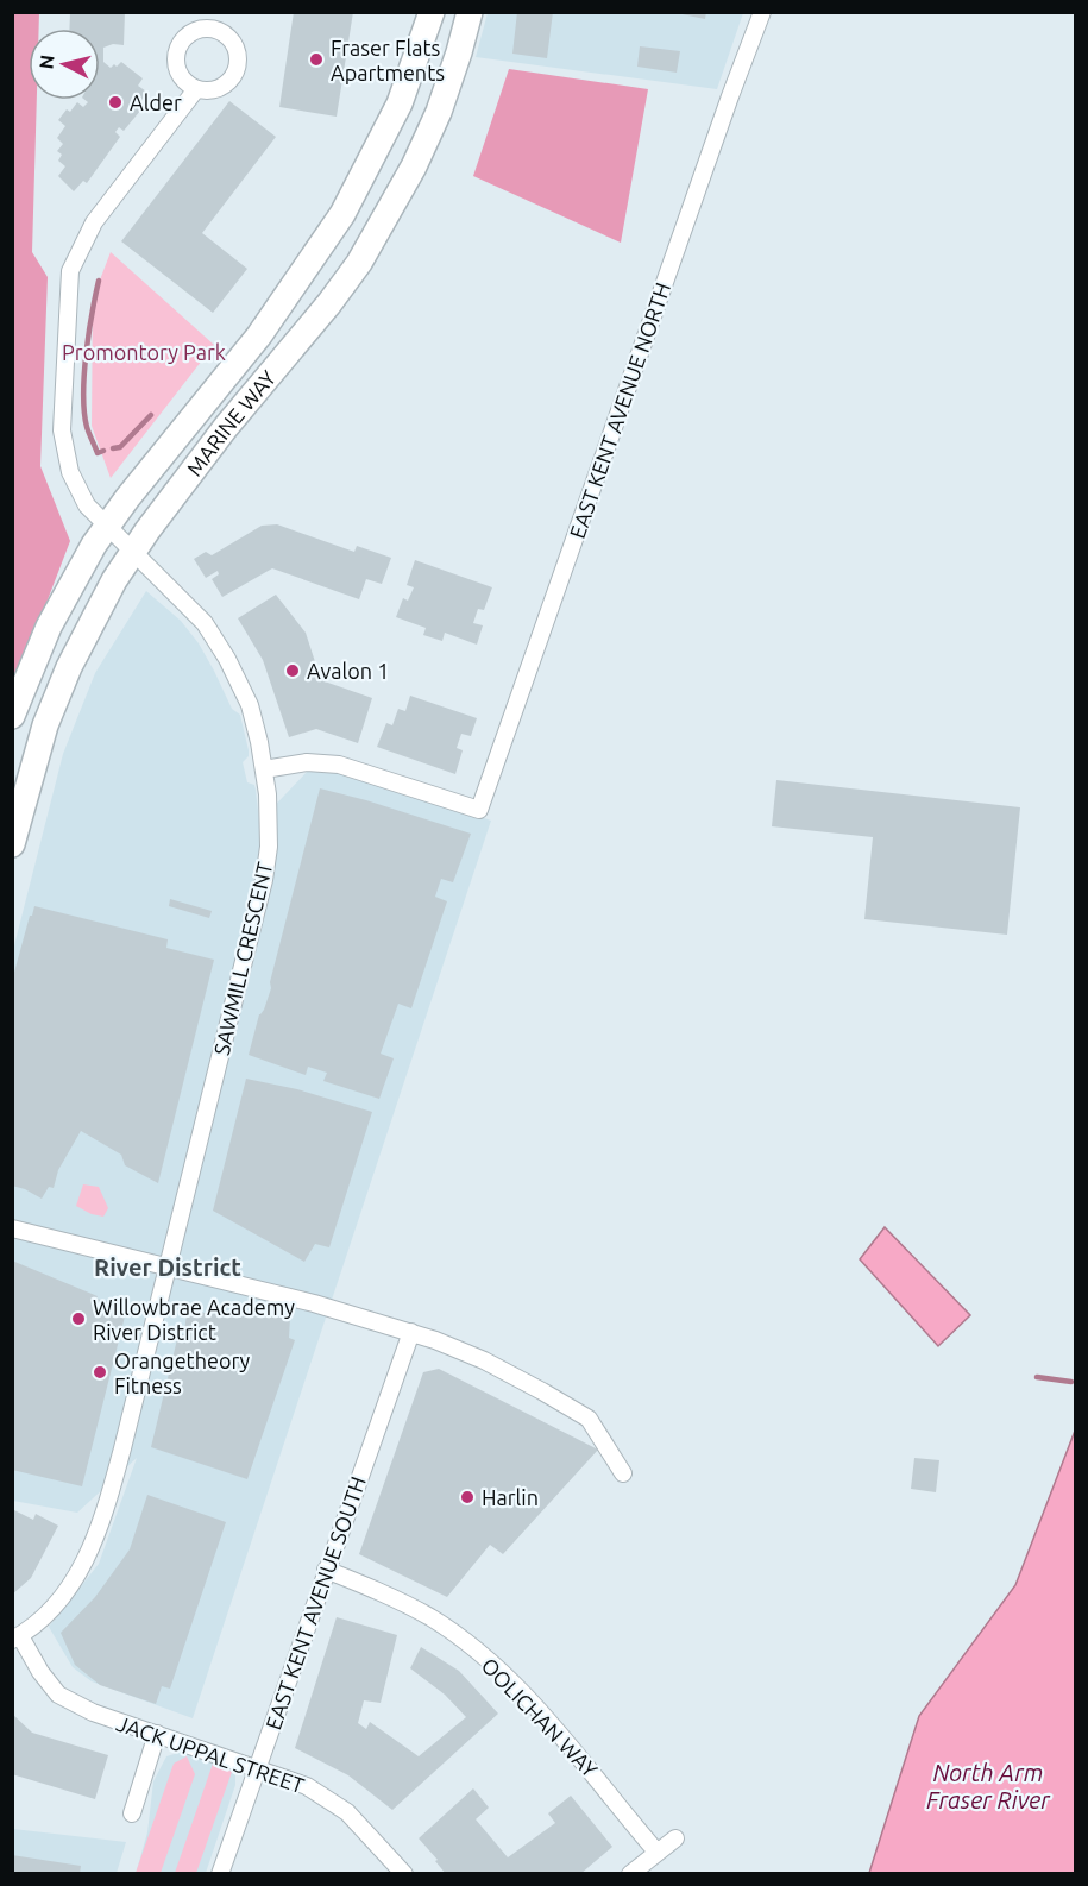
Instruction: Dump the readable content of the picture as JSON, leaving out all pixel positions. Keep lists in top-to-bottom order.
{
  "streets": {
    "main road": ["MARINE WAY"],
    "street": [
      "EAST KENT AVENUE NORTH",
      "SAWMILL CRESCENT",
      "EAST KENT AVENUE SOUTH",
      "OOLICHAN WAY",
      "JACK UPPAL STREET"
    ]
  },
  "crossings": [
    ["EAST KENT AVENUE NORTH", "SAWMILL CRESCENT"],
    ["MARINE WAY", "SAWMILL CRESCENT"],
    ["SAWMILL CRESCENT", "JACK UPPAL STREET"],
    ["EAST KENT AVENUE SOUTH", "OOLICHAN WAY"],
    ["EAST KENT AVENUE SOUTH", "JACK UPPAL STREET"]
  ],
  "districts": ["River District"],
  "water": ["North Arm Fraser River"],
  "parks": ["Promontory Park"],
  "places": [
    "Fraser Flats Apartments",
    "Alder",
    "Avalon 1",
    "Willowbrae Academy River District",
    "Orangetheory Fitness",
    "Harlin"
  ],
  "north": "left"
}
